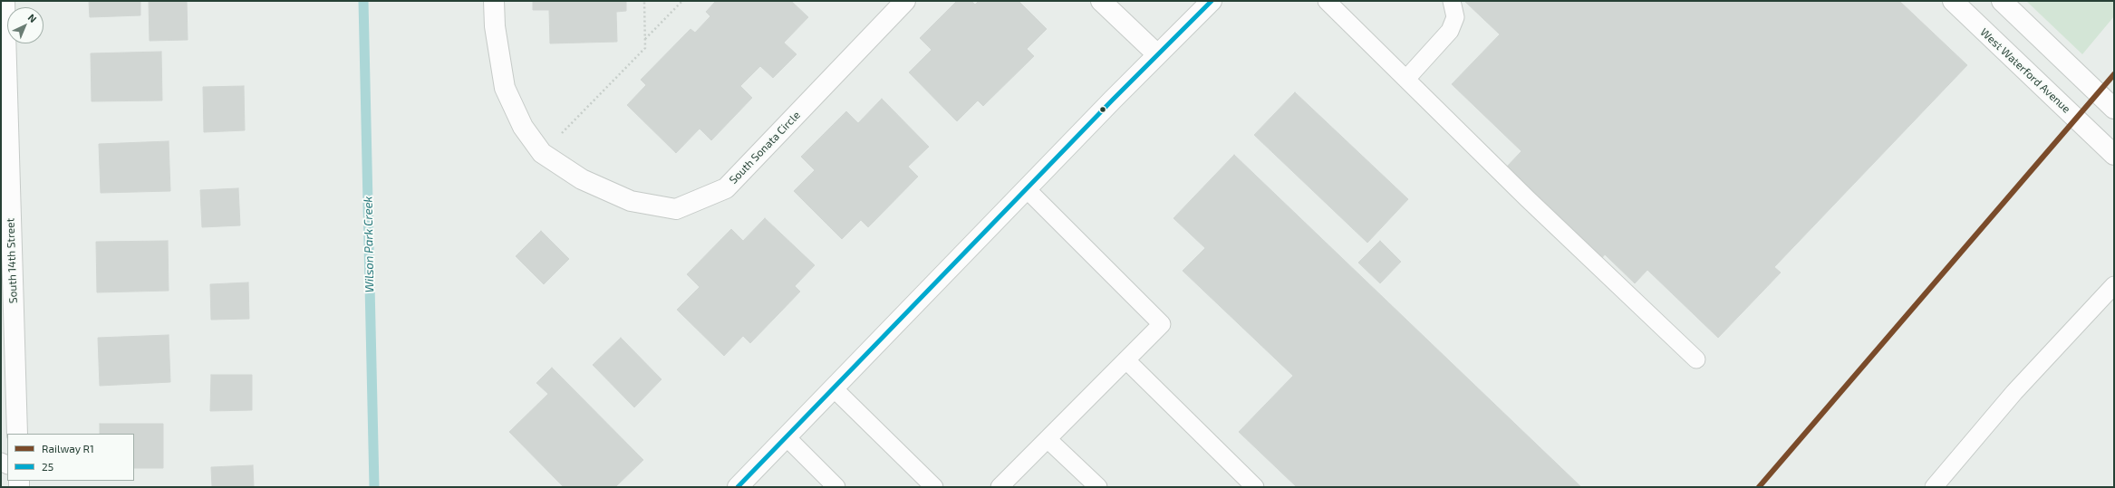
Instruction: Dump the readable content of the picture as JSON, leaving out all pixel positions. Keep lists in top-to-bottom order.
{
  "streets": {
    "street": ["West Waterford Avenue", "South Sonata Circle", "South 14th Street"]
  },
  "water": ["Wilson Park Creek"],
  "lines": ["transit line 25", "rail line R1"],
  "legend": ["Railway R1", "25"],
  "north": "top right"
}
